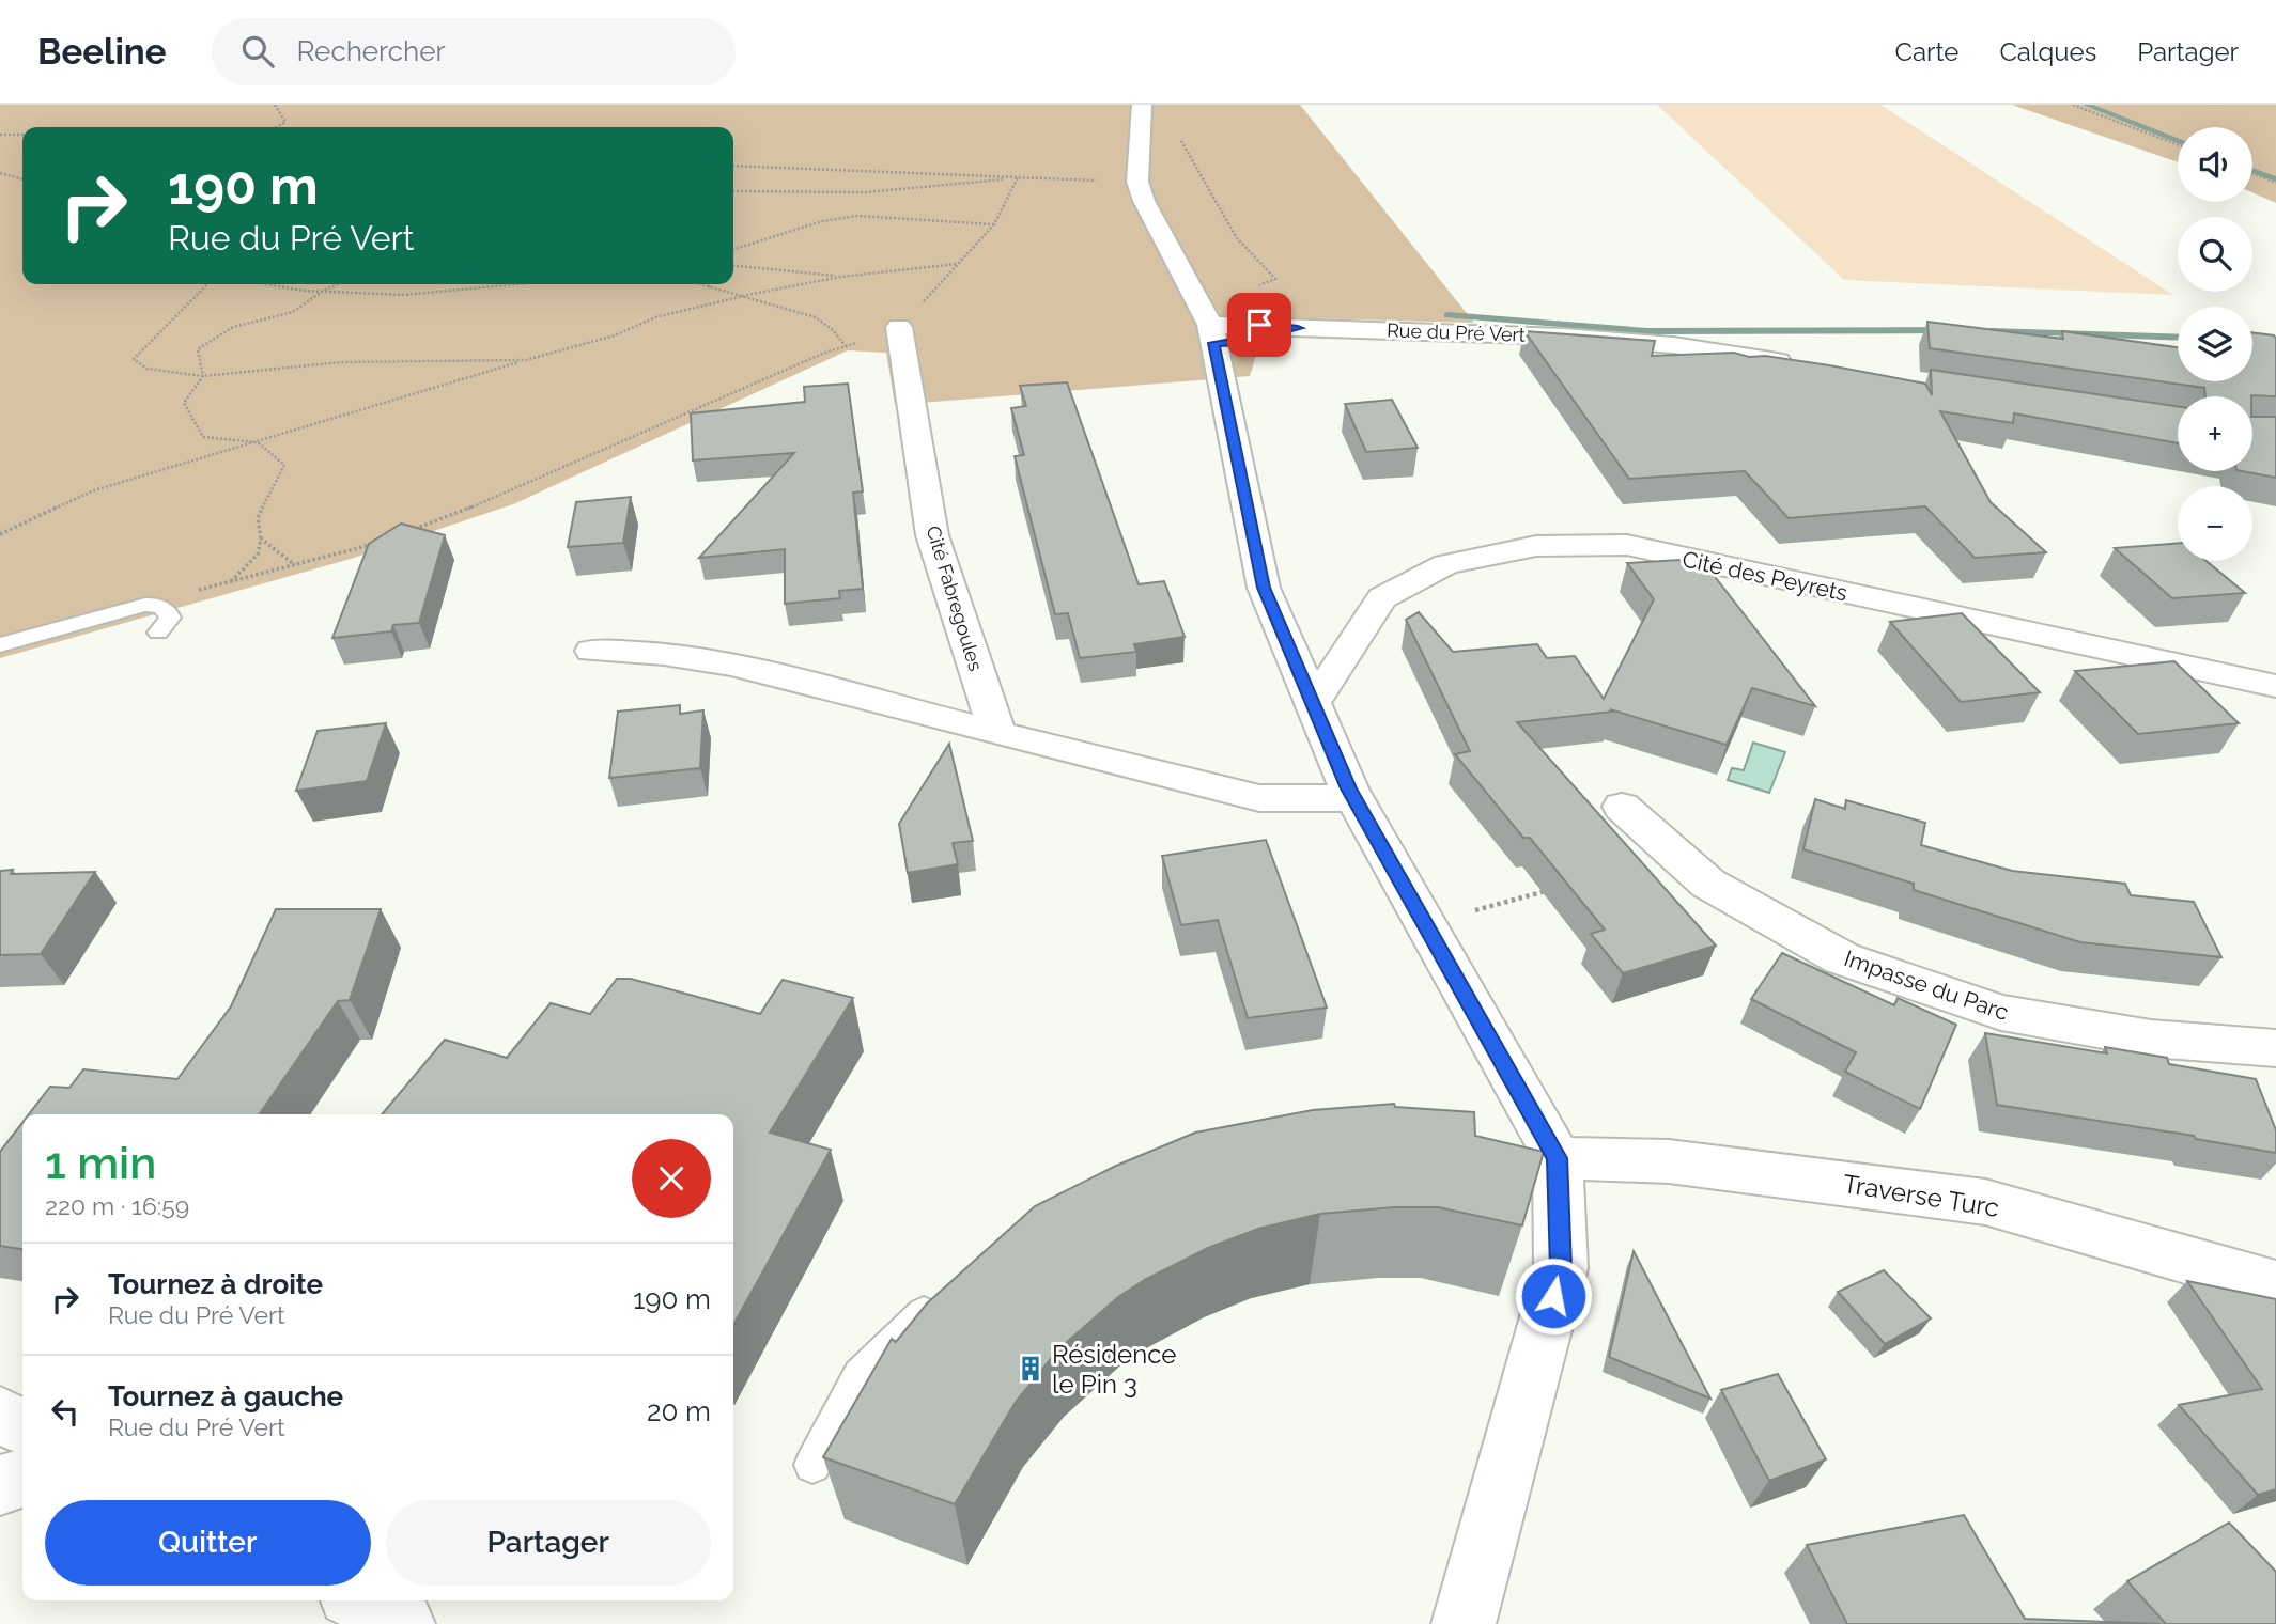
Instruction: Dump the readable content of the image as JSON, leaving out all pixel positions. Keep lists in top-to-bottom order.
{
  "streets": {
    "street": [
      "Rue du Pré Vert",
      "Cité des Peyrets",
      "Cité Fabregoules",
      "Impasse du Parc",
      "Traverse Turc"
    ]
  },
  "places": {
    "building": ["Résidence le Pin 3"]
  },
  "page": {
    "header": "Beeline",
    "search": "Rechercher",
    "nav": ["Carte", "Calques", "Partager"],
    "map_buttons": ["+", "−"],
    "turn": ["190 m", "Rue du Pré Vert"],
    "heading": ["1 min", "220 m · 16:59"],
    "list": [
      {
        "name": "Tournez à droite",
        "note": "Rue du Pré Vert",
        "value": "190 m"
      },
      {
        "name": "Tournez à gauche",
        "note": "Rue du Pré Vert",
        "value": "20 m"
      }
    ],
    "buttons": ["Quitter", "Partager"]
  }
}
